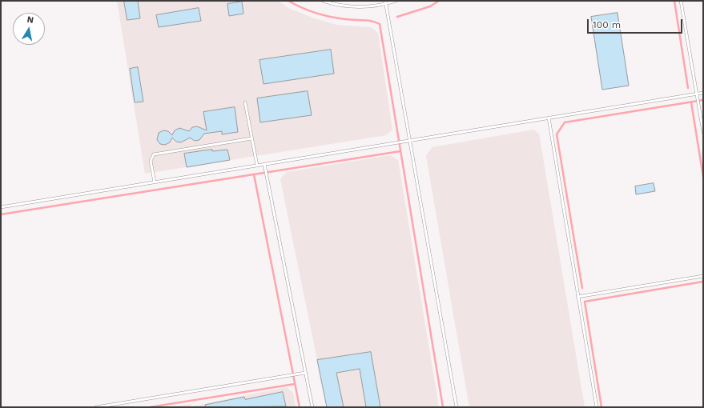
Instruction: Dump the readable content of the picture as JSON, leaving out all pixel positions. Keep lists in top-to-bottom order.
{
  "scale_bar": "100 m",
  "north": "top"
}
